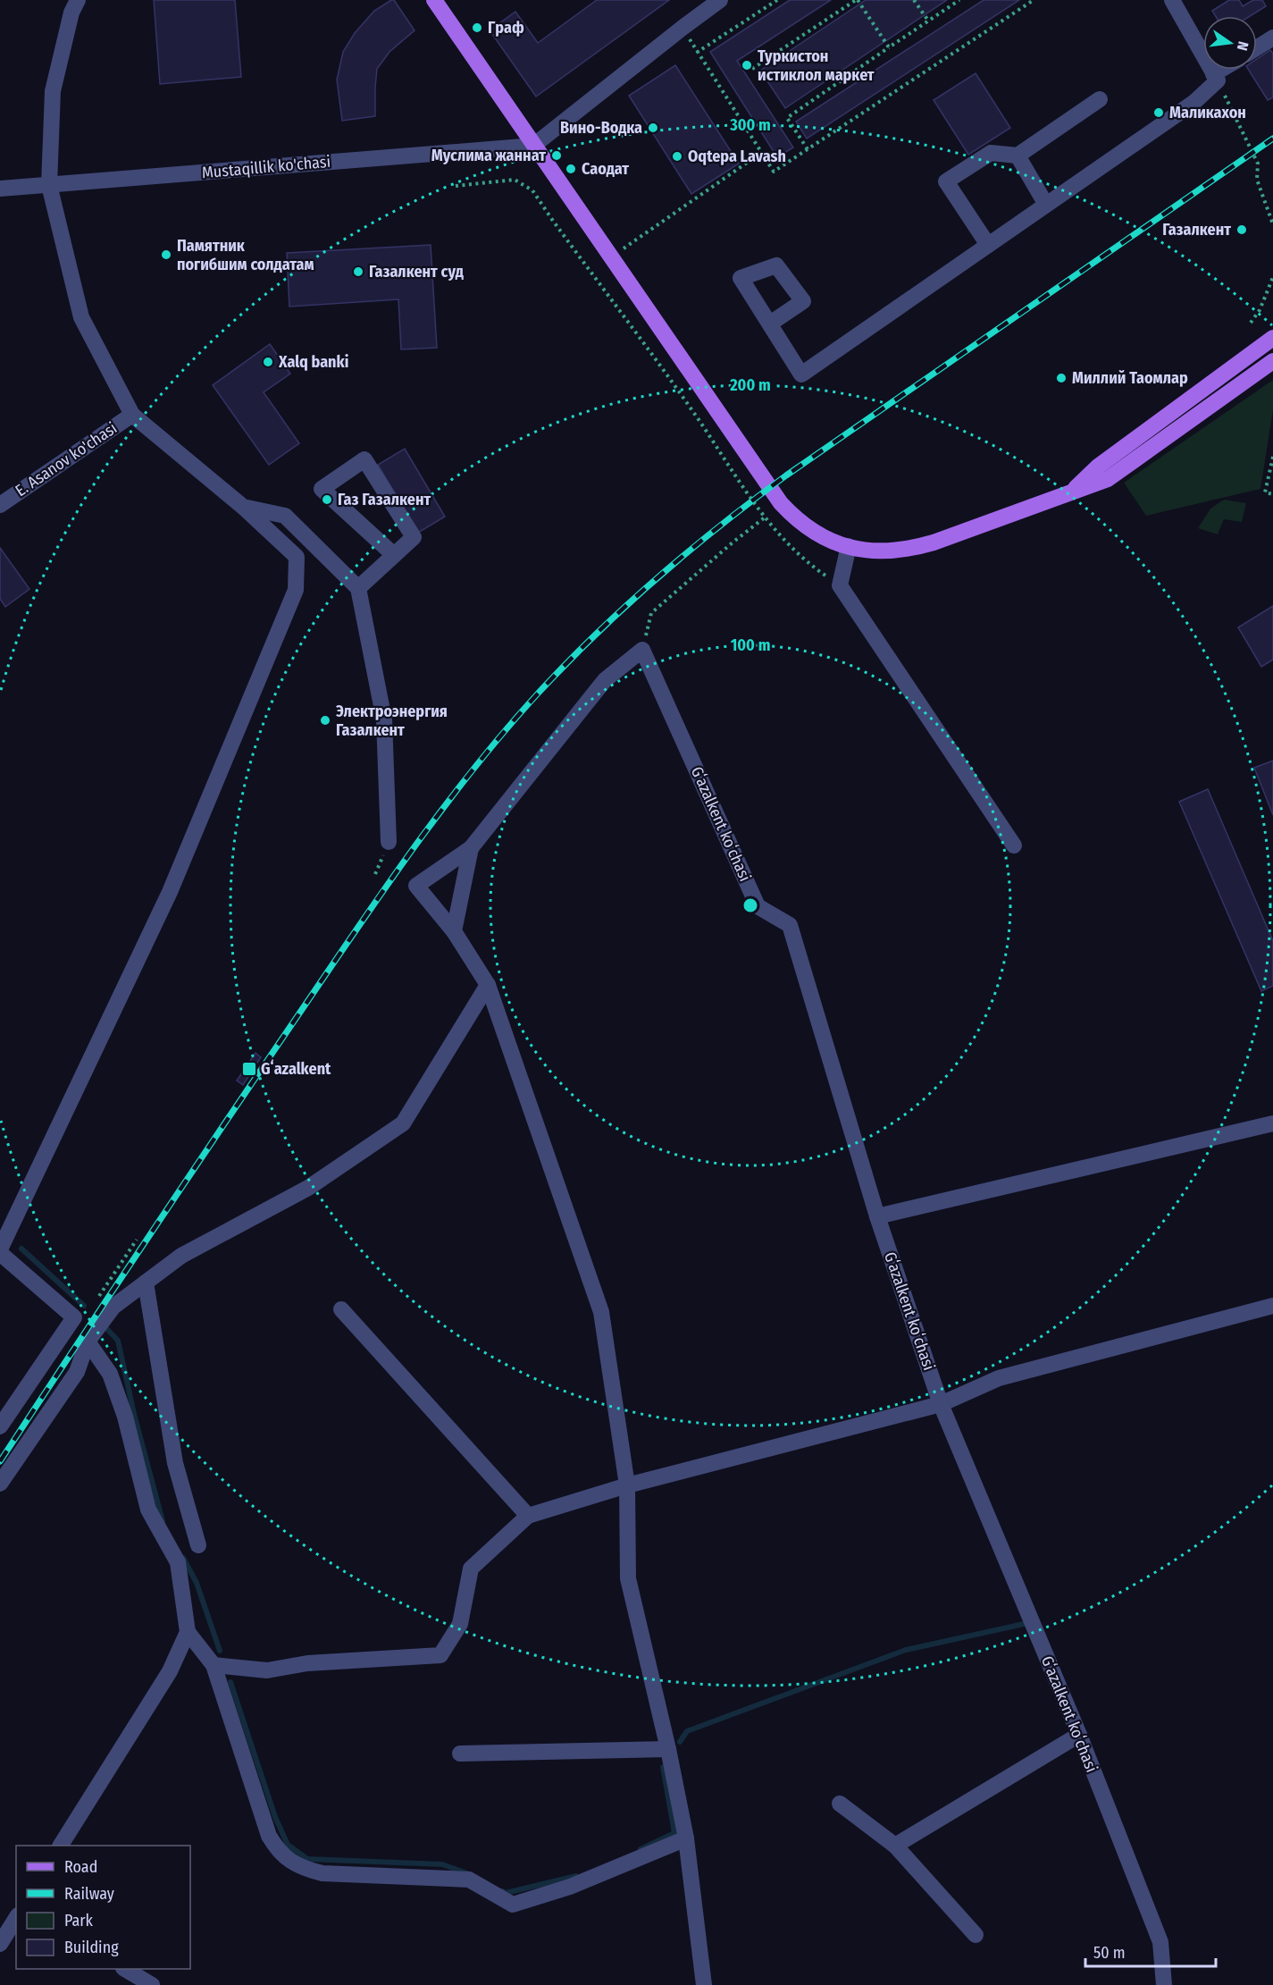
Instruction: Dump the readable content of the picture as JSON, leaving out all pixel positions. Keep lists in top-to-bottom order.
{
  "streets": {
    "street": ["Mustaqillik ko'chasi", "E. Asanov ko'chasi", "Gʻazalkent koʻchasi"]
  },
  "places": {
    "other": [
      "Граф",
      "Туркистон истиклол маркет",
      "Маликахон",
      "Вино-Водка",
      "Муслима жаннат",
      "Oqtepa Lavash",
      "Саодат",
      "Газалкент",
      "Памятник погибшим солдатам",
      "Газалкент суд",
      "Xalq banki",
      "Миллий Таомлар",
      "Газ Газалкент",
      "Электроэнергия Газалкент"
    ],
    "transit": ["Gʻazalkent"]
  },
  "legend": [
    "Road",
    "Railway",
    "Park",
    "Building"
  ],
  "scale_bar": "50 m",
  "north": "right",
  "rings": ["300 m", "200 m", "100 m"]
}
